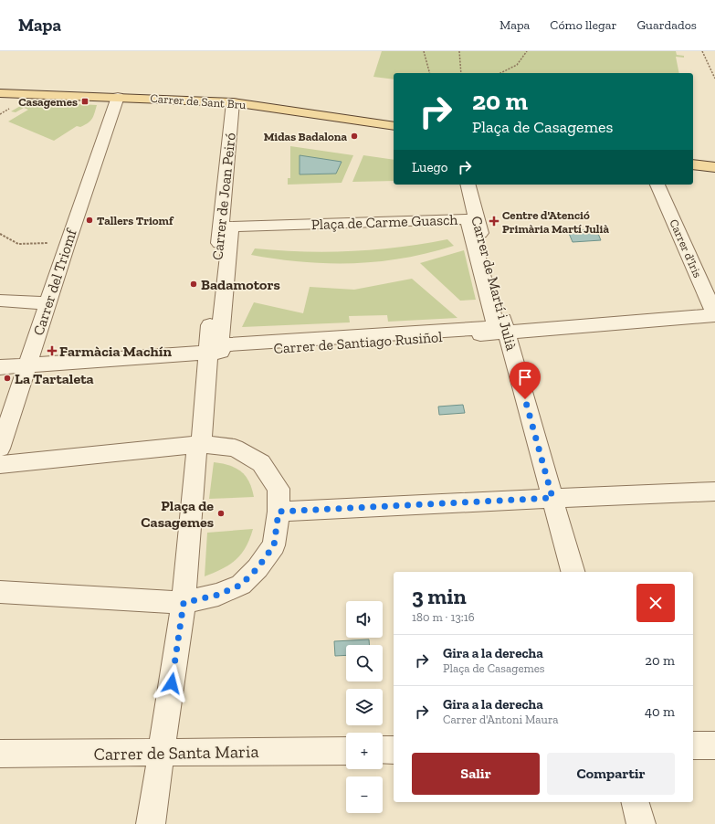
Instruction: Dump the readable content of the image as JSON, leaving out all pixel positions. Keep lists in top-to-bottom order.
{
  "streets": {
    "main road": ["Carrer de Sant Bru"],
    "street": [
      "Carrer de Joan Peiró",
      "Plaça de Carme Guasch",
      "Carrer d'Iris",
      "Carrer del Triomf",
      "Carrer de Martí i Julià",
      "Carrer de Santiago Rusiñol",
      "Carrer de Santa Maria"
    ]
  },
  "crossings": [
    ["Carrer de Sant Bru", "Carrer de Joan Peiró"],
    ["Carrer de Sant Bru", "Carrer del Triomf"],
    ["Carrer de Joan Peiró", "Carrer de Santiago Rusiñol"],
    ["Carrer d'Iris", "Carrer de Santiago Rusiñol"],
    ["Carrer del Triomf", "Carrer de Santiago Rusiñol"],
    ["Carrer de Martí i Julià", "Carrer de Santiago Rusiñol"]
  ],
  "places": {
    "transit": ["Casagemes"],
    "other": [
      "Midas Badalona",
      "Tallers Triomf",
      "Badamotors",
      "La Tartaleta",
      "Plaça de Casagemes"
    ],
    "health": ["Centre d'Atenció Primària Martí Julià", "Farmàcia Machín"]
  },
  "page": {
    "header": "Mapa",
    "nav": ["Mapa", "Cómo llegar", "Guardados"],
    "turn": ["20 m", "Plaça de Casagemes"],
    "then": "Luego",
    "heading": ["3 min", "180 m · 13:16"],
    "map_buttons": ["+", "−"],
    "list": [
      {
        "name": "Gira a la derecha",
        "note": "Plaça de Casagemes",
        "value": "20 m"
      },
      {
        "name": "Gira a la derecha",
        "note": "Carrer d'Antoni Maura",
        "value": "40 m"
      }
    ],
    "buttons": ["Salir", "Compartir"]
  }
}
